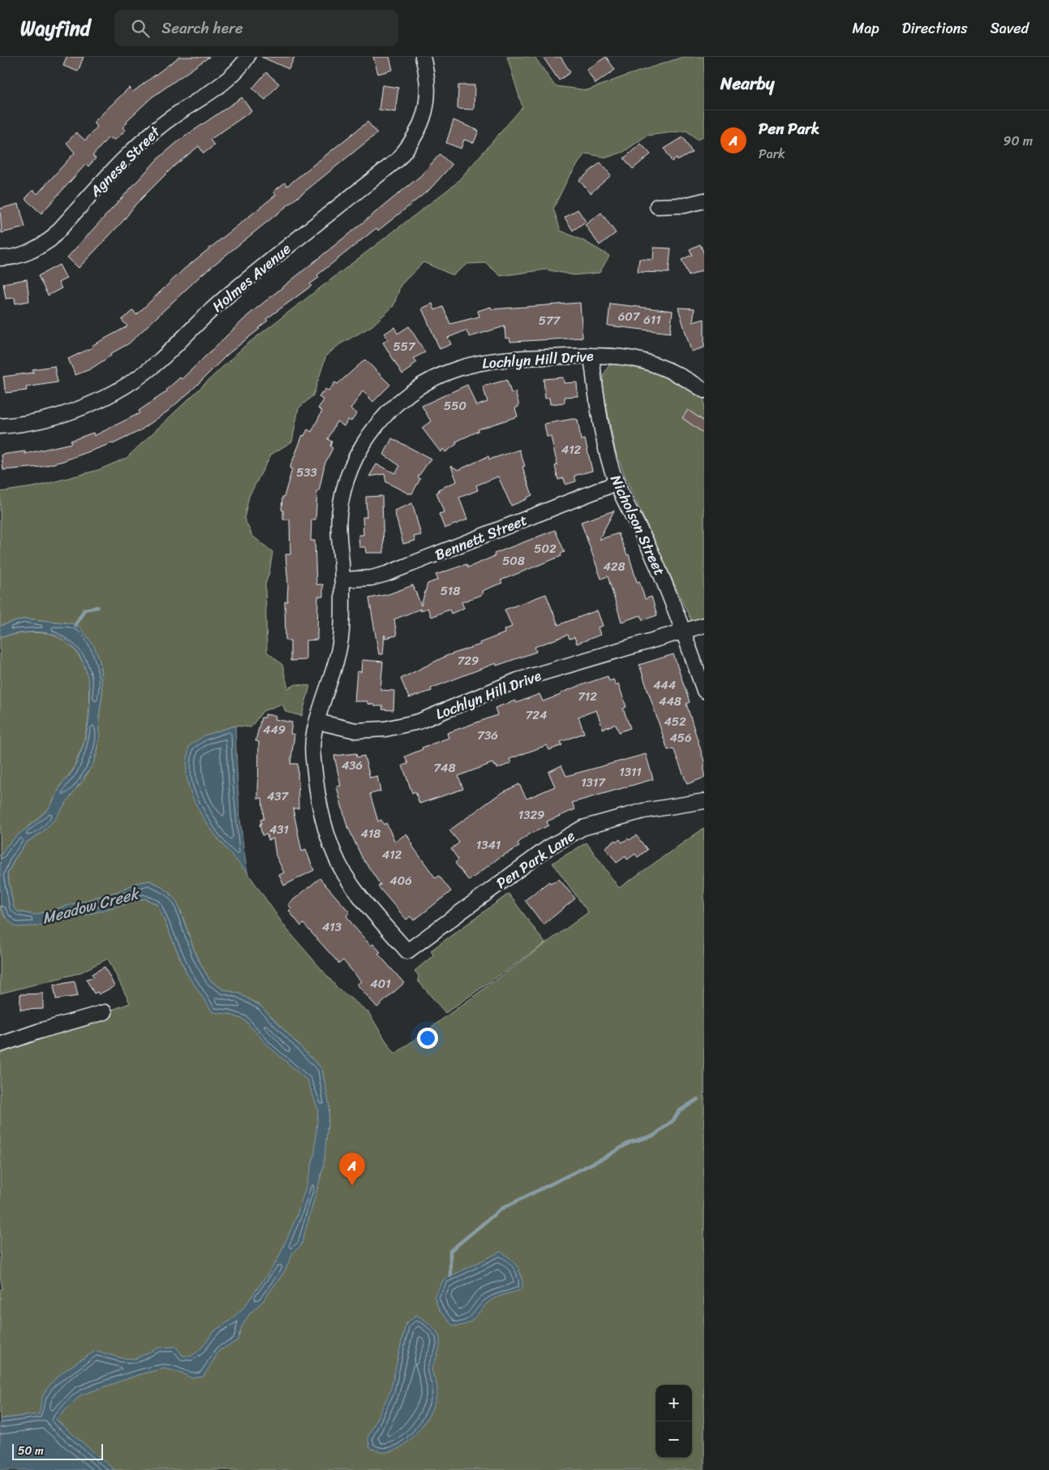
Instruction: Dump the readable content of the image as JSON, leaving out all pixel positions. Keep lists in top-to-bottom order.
{
  "streets": {
    "street": [
      "Agnese Street",
      "Holmes Avenue",
      "Lochlyn Hill Drive",
      "Nicholson Street",
      "Bennett Street",
      "Pen Park Lane"
    ]
  },
  "crossings": [
    ["Lochlyn Hill Drive", "Nicholson Street"],
    ["Lochlyn Hill Drive", "Bennett Street"],
    ["Lochlyn Hill Drive", "Pen Park Lane"],
    ["Nicholson Street", "Bennett Street"]
  ],
  "water": ["Meadow Creek"],
  "house_numbers": [
    "607",
    "611",
    "577",
    "557",
    "550",
    "412",
    "533",
    "502",
    "508",
    "428",
    "518",
    "729",
    "444",
    "712",
    "448",
    "724",
    "452",
    "449",
    "736",
    "456",
    "436",
    "748",
    "1311",
    "1317",
    "437",
    "1329",
    "431",
    "418",
    "1341",
    "412",
    "406",
    "413",
    "401"
  ],
  "scale_bar": "50 m",
  "page": {
    "header": "Wayfind",
    "search": "Search here",
    "nav": ["Map", "Directions", "Saved"],
    "heading": "Nearby",
    "list": [
      {
        "mark": "A",
        "name": "Pen Park",
        "note": "Park",
        "value": "90 m"
      }
    ],
    "pins": "A",
    "map_buttons": ["+", "−"],
    "scale": "50 m"
  }
}
